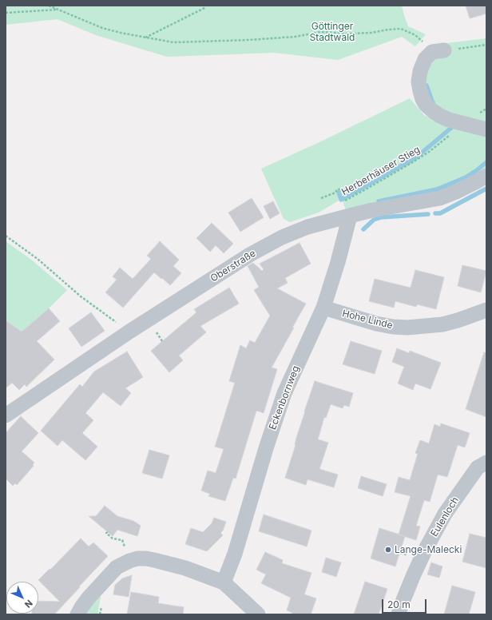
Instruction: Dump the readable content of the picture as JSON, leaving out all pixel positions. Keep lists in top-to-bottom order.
{
  "streets": {
    "street": [
      "Oberstraße",
      "Hohe Linde",
      "Eckenbornweg",
      "Eulenloch"
    ],
    "path": ["Herberhäuser Stieg"]
  },
  "crossings": [
    ["Oberstraße", "Eckenbornweg"],
    ["Hohe Linde", "Eckenbornweg"]
  ],
  "parks": ["Göttinger Stadtwald"],
  "places": ["Lange-Malecki"],
  "scale_bar": "20 m",
  "north": "bottom right"
}
